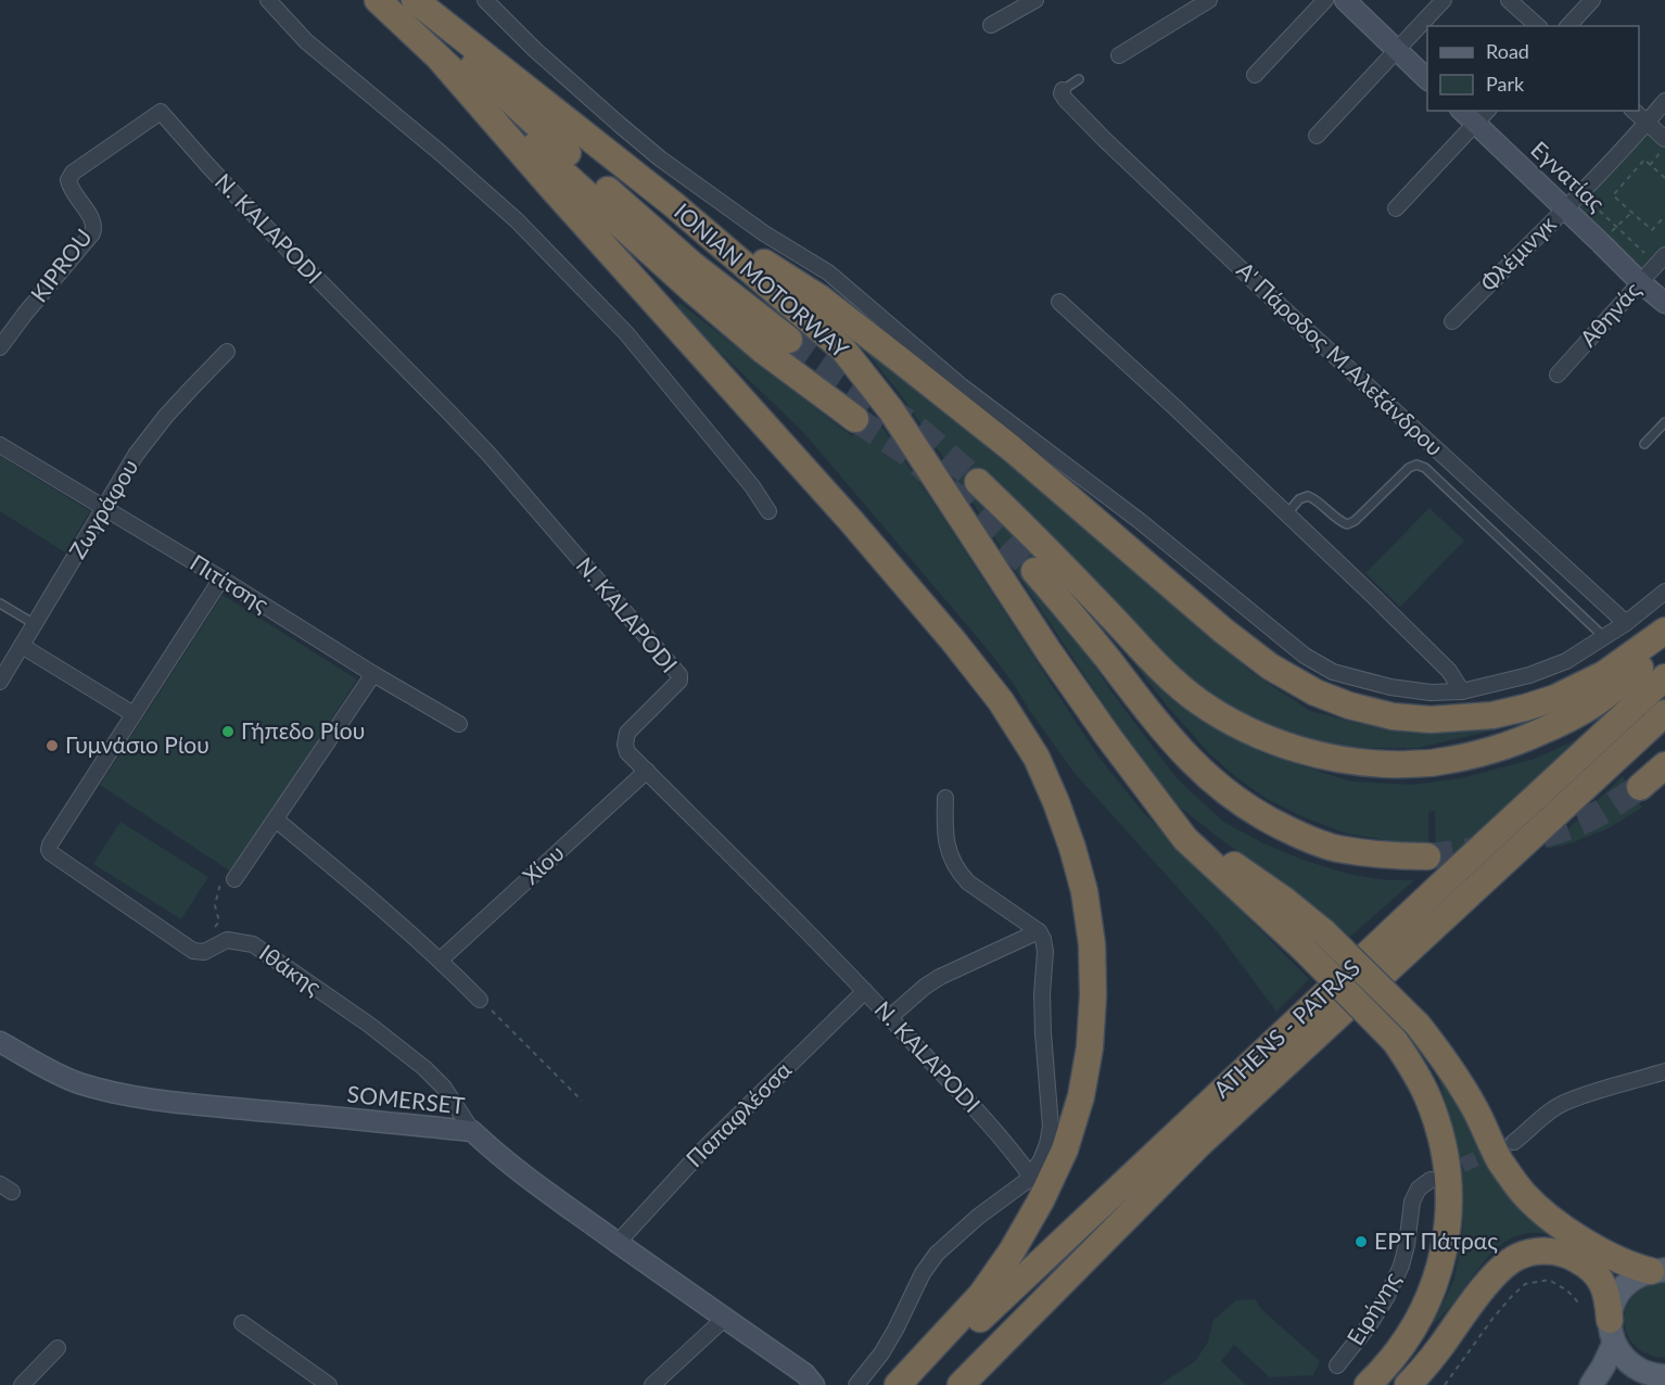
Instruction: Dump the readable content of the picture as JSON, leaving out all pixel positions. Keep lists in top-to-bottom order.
{
  "streets": {
    "highway": ["IONIAN MOTORWAY", "ATHENS - PATRAS"],
    "street": [
      "Εγνατίας",
      "N. KALAPODI",
      "Φλέμινγκ",
      "KIPROU",
      "Αθηνάς",
      "Α' Πάροδος Μ.Αλεξάνδρου",
      "Ζωγράφου",
      "Πιτίτσης",
      "Χίου",
      "Ιθάκης",
      "SOMERSET",
      "Παπαφλέσσα",
      "Ειρήνης"
    ]
  },
  "crossings": [
    ["Εγνατίας", "Φλέμινγκ"],
    ["Εγνατίας", "Αθηνάς"],
    ["N. KALAPODI", "KIPROU"],
    ["N. KALAPODI", "Χίου"],
    ["N. KALAPODI", "Παπαφλέσσα"],
    ["Ζωγράφου", "Πιτίτσης"],
    ["Ιθάκης", "SOMERSET"],
    ["SOMERSET", "Παπαφλέσσα"]
  ],
  "places": ["Γήπεδο Ρίου", "Γυμνάσιο Ρίου", "ΕΡΤ Πάτρας"],
  "legend": ["Road", "Park"]
}
